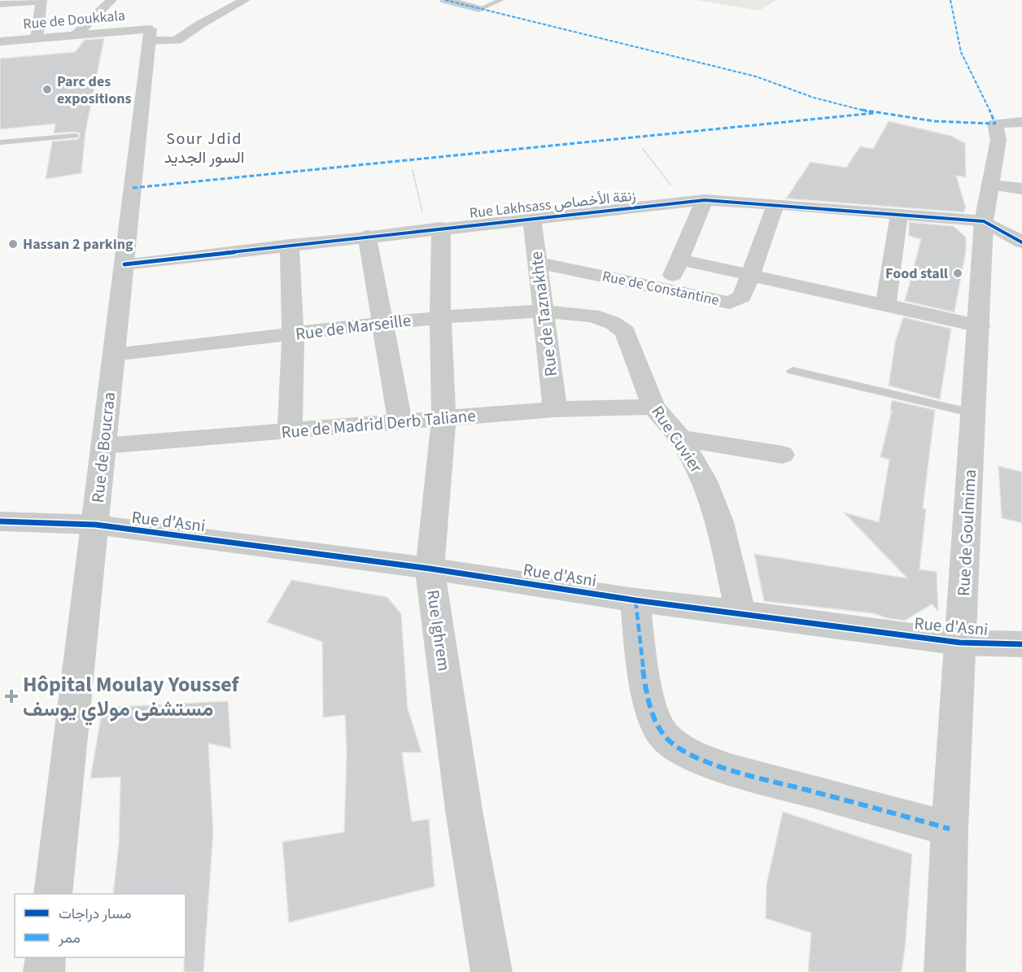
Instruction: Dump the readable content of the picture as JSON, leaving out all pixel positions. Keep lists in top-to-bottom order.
{
  "streets": {
    "street": [
      "Rue de Doukkala",
      "Rue Lakhsass زنقة الأخصاص",
      "Rue de Constantine",
      "Rue de Taznakhte",
      "Rue de Marseille",
      "Rue de Madrid Derb Taliane",
      "Rue Cuvier",
      "Rue de Boucraa",
      "Rue d'Asni",
      "Rue de Goulmima",
      "Rue Ighrem"
    ]
  },
  "crossings": [
    ["Rue de Doukkala", "Rue de Boucraa"],
    ["Rue Lakhsass زنقة الأخصاص", "Rue de Constantine"],
    ["Rue Lakhsass زنقة الأخصاص", "Rue de Taznakhte"],
    ["Rue Lakhsass زنقة الأخصاص", "Rue de Boucraa"],
    ["Rue Lakhsass زنقة الأخصاص", "Rue de Goulmima"],
    ["Rue Lakhsass زنقة الأخصاص", "Rue Ighrem"],
    ["Rue de Constantine", "Rue de Taznakhte"],
    ["Rue de Taznakhte", "Rue de Marseille"],
    ["Rue de Taznakhte", "Rue de Madrid Derb Taliane"],
    ["Rue de Marseille", "Rue Cuvier"],
    ["Rue de Marseille", "Rue de Boucraa"],
    ["Rue de Marseille", "Rue Ighrem"],
    ["Rue de Madrid Derb Taliane", "Rue Cuvier"],
    ["Rue de Madrid Derb Taliane", "Rue de Boucraa"],
    ["Rue de Madrid Derb Taliane", "Rue Ighrem"],
    ["Rue Cuvier", "Rue d'Asni"],
    ["Rue de Boucraa", "Rue d'Asni"],
    ["Rue d'Asni", "Rue de Goulmima"],
    ["Rue d'Asni", "Rue Ighrem"]
  ],
  "districts": ["Sour Jdid السور الجديد"],
  "places": {
    "other": ["Parc des expositions", "Hassan 2 parking", "Food stall"],
    "health": ["Hôpital Moulay Youssef مستشفى مولاي يوسف"]
  },
  "legend": ["مسار دراجات", "ممر"]
}
